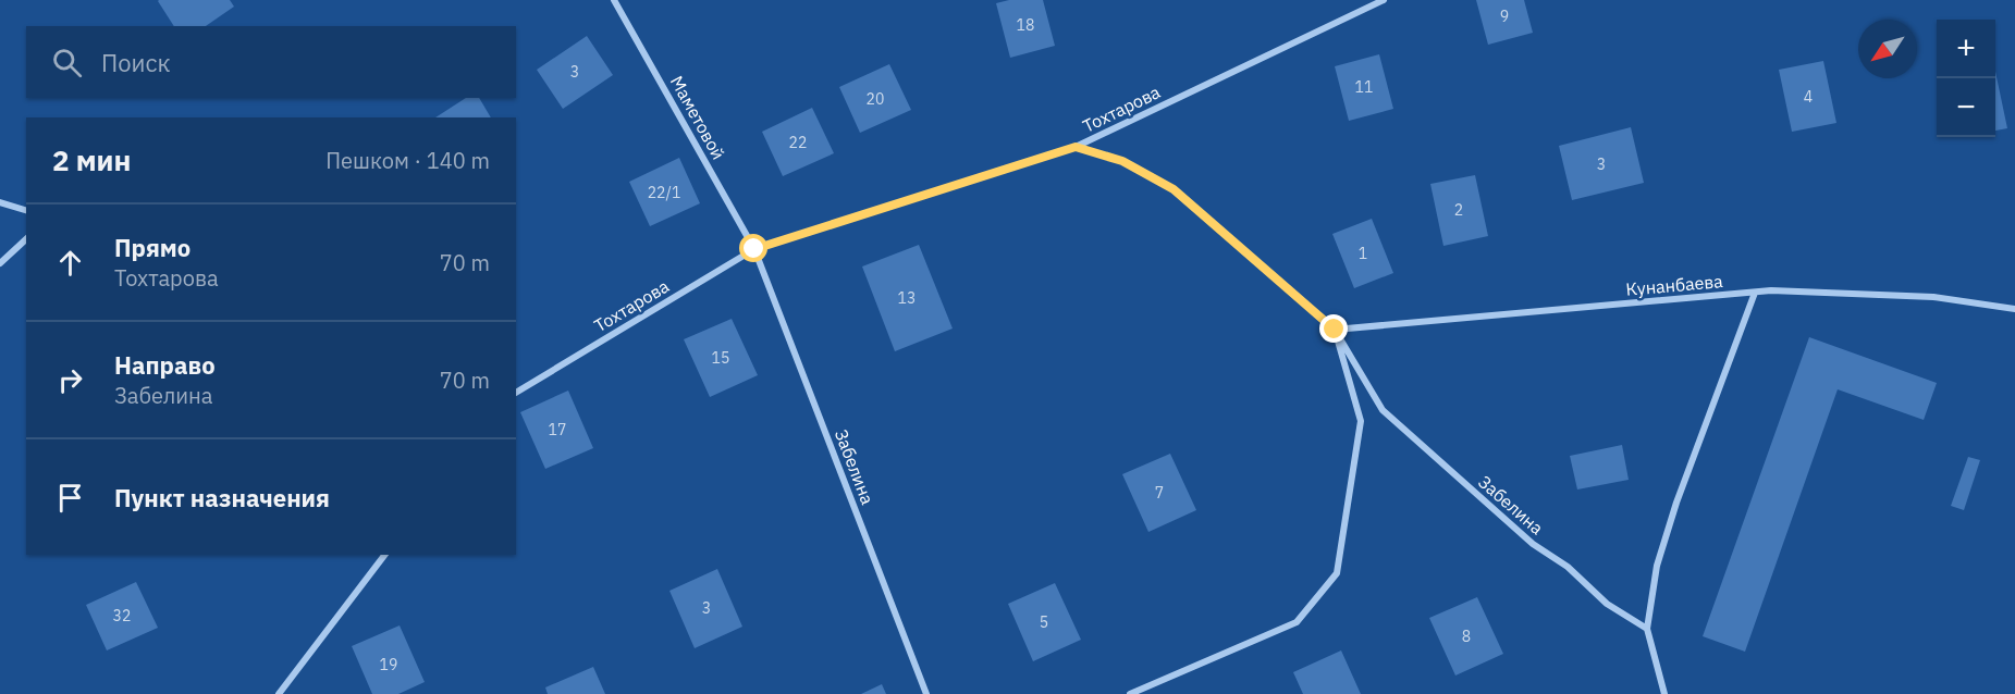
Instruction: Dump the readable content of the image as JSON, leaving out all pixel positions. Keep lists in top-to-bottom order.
{
  "streets": {
    "street": [
      "Тохтарова",
      "Маметовой",
      "Кунанбаева",
      "Забелина"
    ]
  },
  "crossings": [
    ["Тохтарова", "Маметовой"],
    ["Тохтарова", "Забелина"],
    ["Маметовой", "Забелина"],
    ["Кунанбаева", "Забелина"]
  ],
  "house_numbers": [
    "9",
    "18",
    "3",
    "11",
    "4",
    "20",
    "22",
    "3",
    "22/1",
    "2",
    "1",
    "13",
    "15",
    "17",
    "7",
    "3",
    "32",
    "5",
    "8",
    "19"
  ],
  "north": "bottom left",
  "page": {
    "map_buttons": ["+", "−"],
    "search": "Поиск",
    "heading": ["2 мин", "Пешком · 140 m"],
    "list": [
      ["Прямо", "Тохтарова", "70 m"],
      ["Направо", "Забелина", "70 m"],
      "Пункт назначения"
    ]
  }
}
